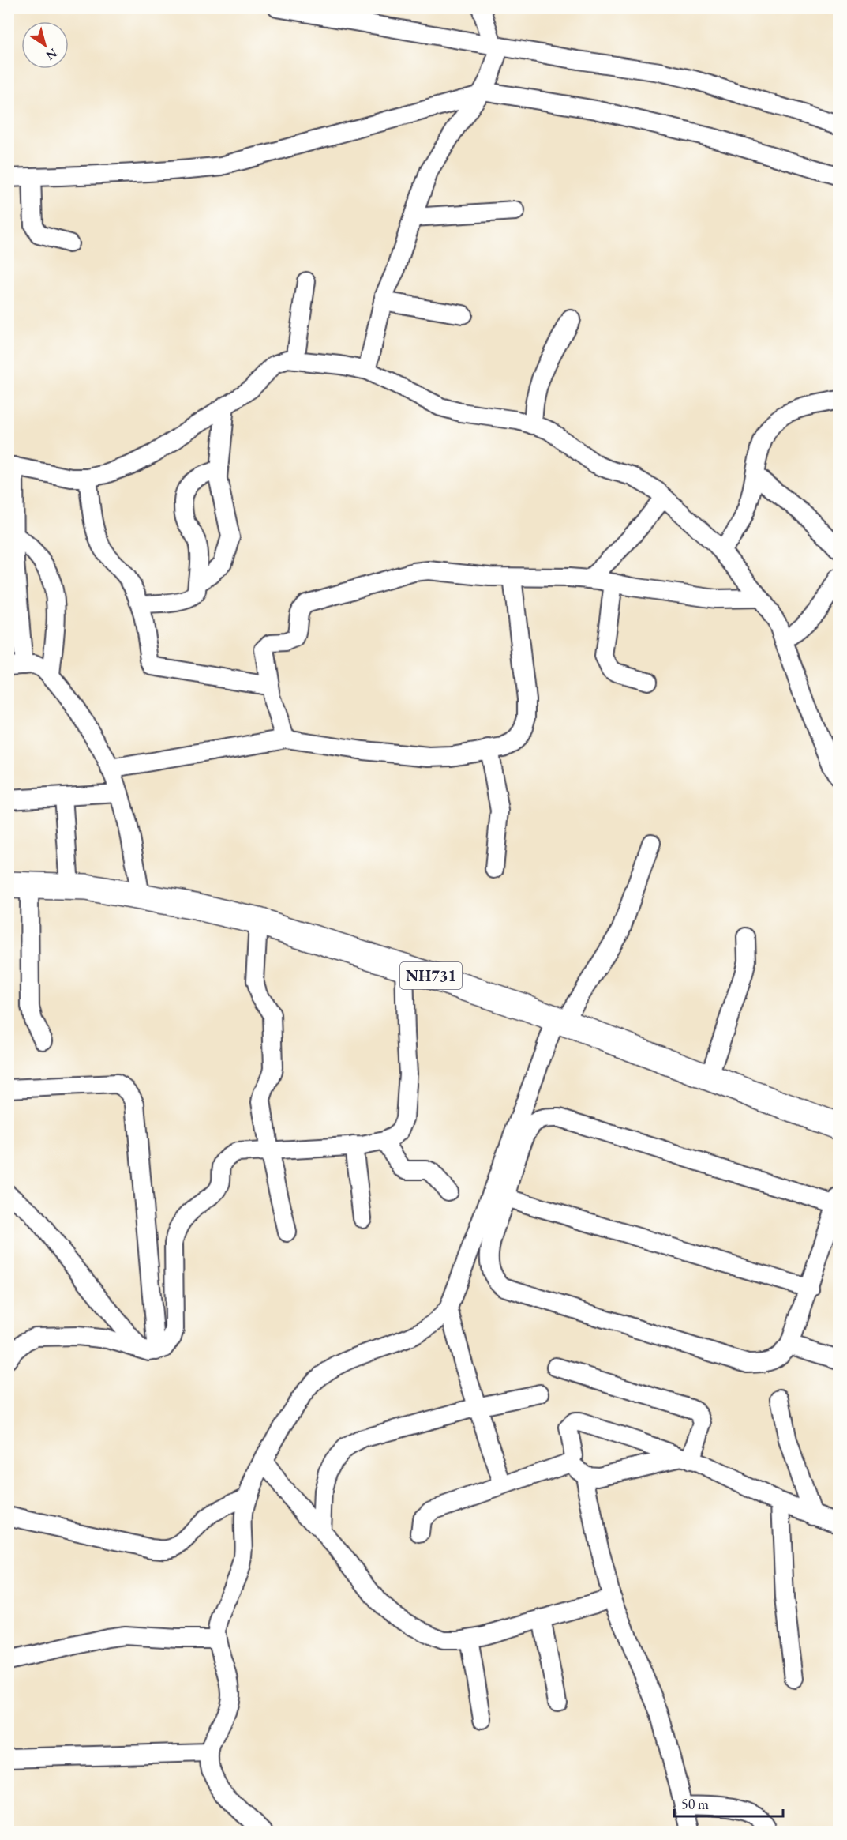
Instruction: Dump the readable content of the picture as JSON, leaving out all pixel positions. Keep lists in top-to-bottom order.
{
  "streets": {
    "highway": ["NH731"]
  },
  "scale_bar": "50 m",
  "north": "bottom right"
}
